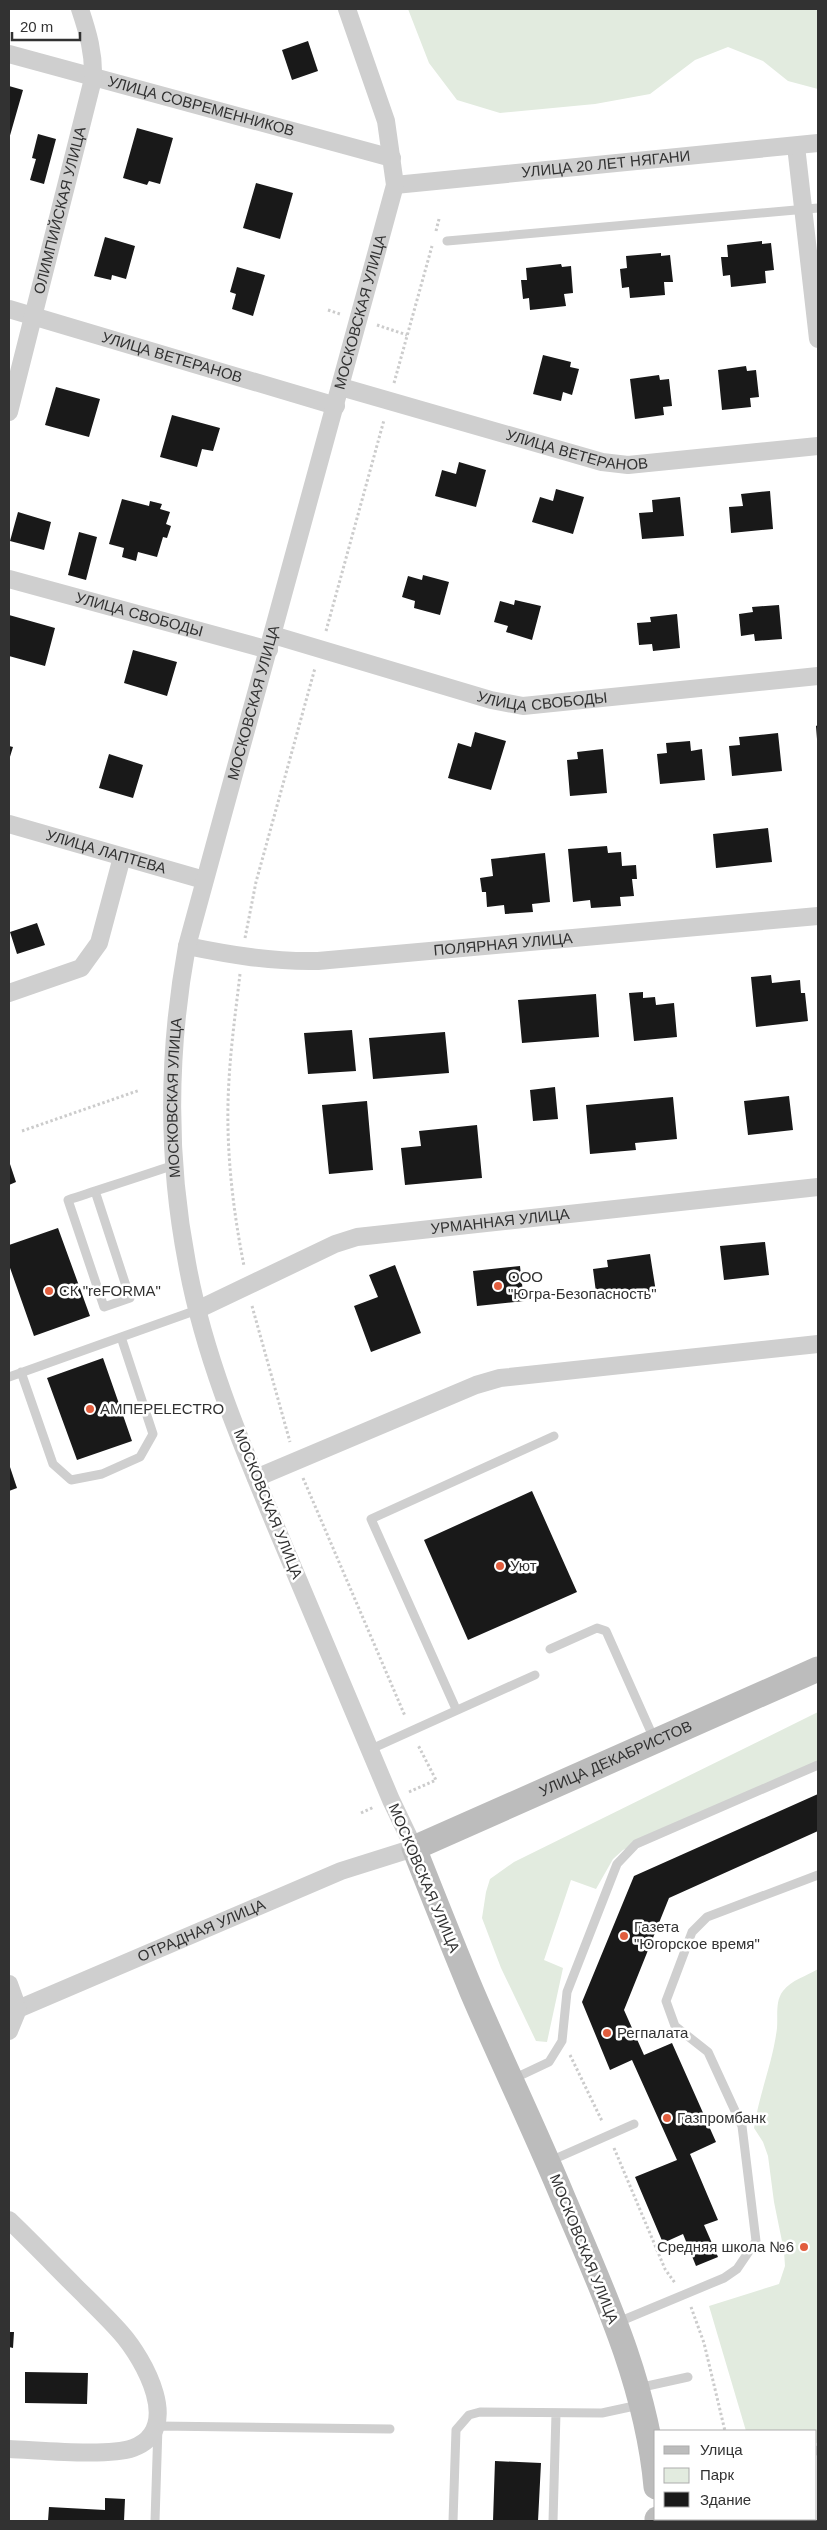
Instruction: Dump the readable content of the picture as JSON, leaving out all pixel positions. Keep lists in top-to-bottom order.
{
  "streets": {
    "main road": ["МОСКОВСКАЯ УЛИЦА", "УЛИЦА ДЕКАБРИСТОВ"],
    "street": [
      "УЛИЦА СОВРЕМЕННИКОВ",
      "УЛИЦА 20 ЛЕТ НЯГАНИ",
      "ОЛИМПИЙСКАЯ УЛИЦА",
      "УЛИЦА ВЕТЕРАНОВ",
      "УЛИЦА СВОБОДЫ",
      "УЛИЦА ЛАПТЕВА",
      "ПОЛЯРНАЯ УЛИЦА",
      "УРМАННАЯ УЛИЦА",
      "ОТРАДНАЯ УЛИЦА"
    ]
  },
  "crossings": [
    ["УЛИЦА СОВРЕМЕННИКОВ", "ОЛИМПИЙСКАЯ УЛИЦА"],
    ["УЛИЦА СОВРЕМЕННИКОВ", "МОСКОВСКАЯ УЛИЦА"],
    ["УЛИЦА 20 ЛЕТ НЯГАНИ", "МОСКОВСКАЯ УЛИЦА"],
    ["ОЛИМПИЙСКАЯ УЛИЦА", "УЛИЦА ВЕТЕРАНОВ"],
    ["МОСКОВСКАЯ УЛИЦА", "УЛИЦА ВЕТЕРАНОВ"],
    ["МОСКОВСКАЯ УЛИЦА", "УЛИЦА СВОБОДЫ"],
    ["МОСКОВСКАЯ УЛИЦА", "УЛИЦА ЛАПТЕВА"],
    ["МОСКОВСКАЯ УЛИЦА", "ПОЛЯРНАЯ УЛИЦА"],
    ["МОСКОВСКАЯ УЛИЦА", "УРМАННАЯ УЛИЦА"],
    ["МОСКОВСКАЯ УЛИЦА", "УЛИЦА ДЕКАБРИСТОВ"],
    ["МОСКОВСКАЯ УЛИЦА", "ОТРАДНАЯ УЛИЦА"],
    ["УЛИЦА ДЕКАБРИСТОВ", "ОТРАДНАЯ УЛИЦА"]
  ],
  "places": [
    "ООО \"Югра-Безопасность\"",
    "СК \"reFORMA\"",
    "АМПЕРELECTRO",
    "Уют",
    "Газета \"Югорское время\"",
    "Регпалата",
    "Газпромбанк",
    "Средняя школа №6"
  ],
  "legend": ["Улица", "Парк", "Здание"],
  "scale_bar": "20 m"
}
